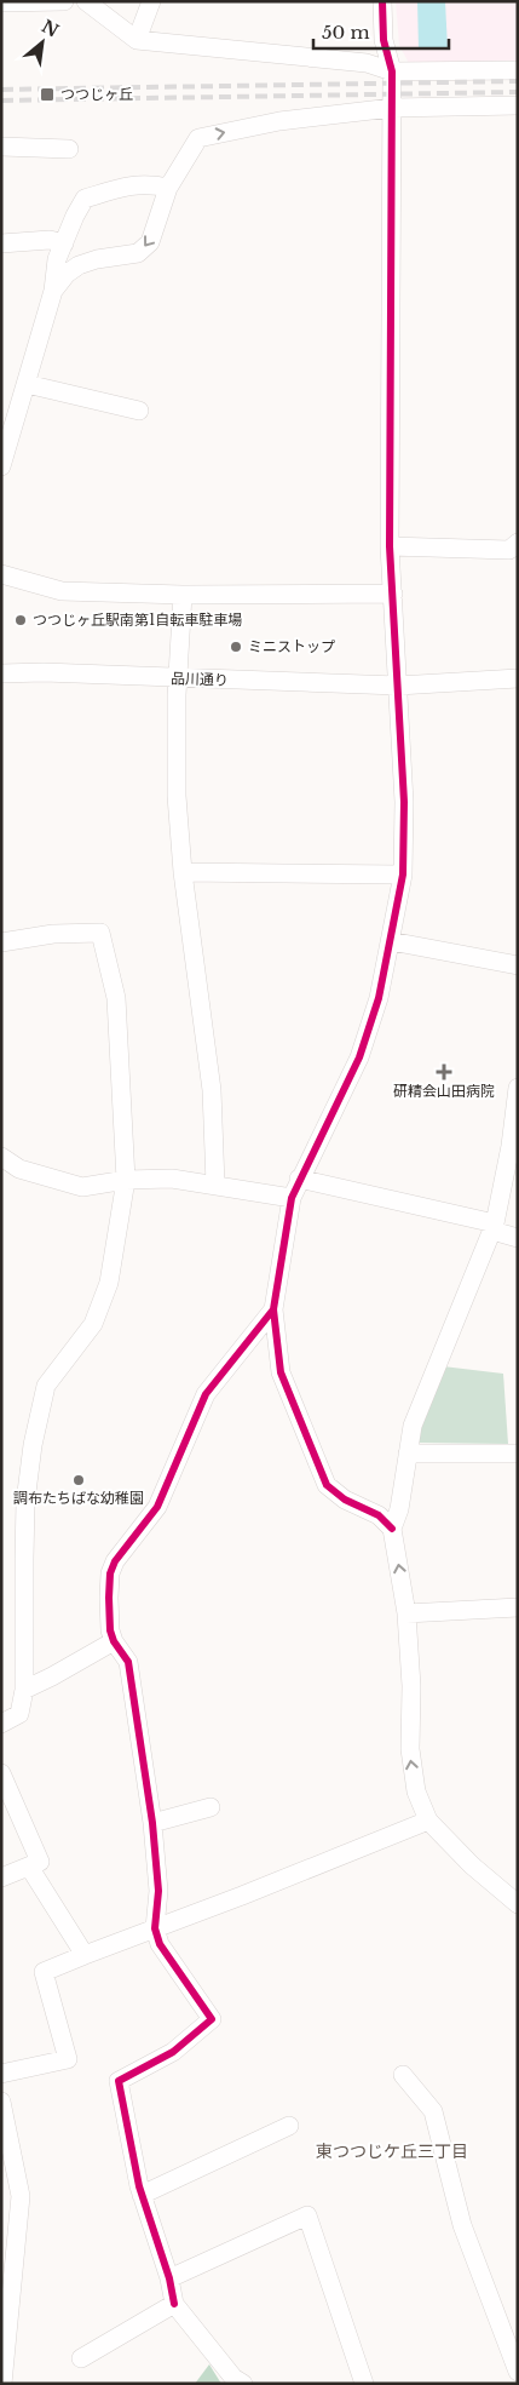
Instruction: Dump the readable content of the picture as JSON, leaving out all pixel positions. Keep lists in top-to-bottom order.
{
  "streets": {
    "street": ["品川通り"]
  },
  "districts": ["東つつじケ丘三丁目"],
  "places": {
    "transit": ["つつじヶ丘"],
    "other": ["つつじヶ丘駅南第1自転車駐車場", "ミニストップ", "調布たちばな幼稚園"],
    "health": ["研精会山田病院"]
  },
  "scale_bar": "50 m",
  "north": "top right"
}
